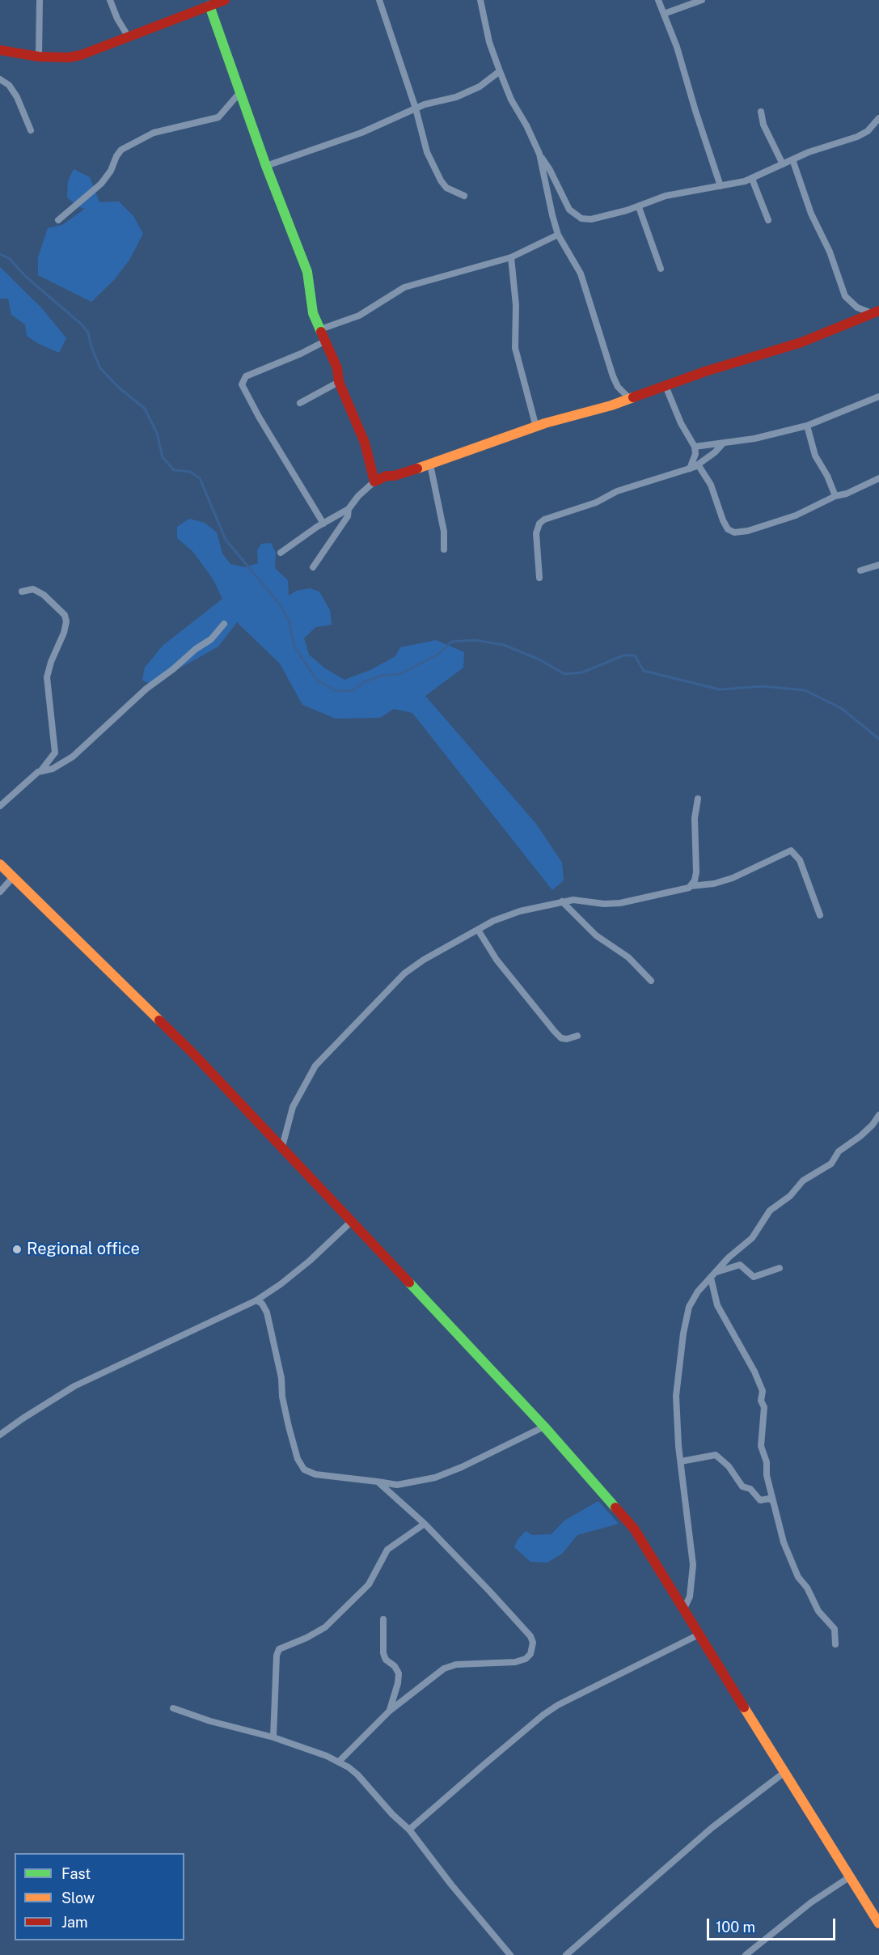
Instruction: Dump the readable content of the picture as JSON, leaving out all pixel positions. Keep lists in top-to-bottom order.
{
  "places": ["Regional office"],
  "legend": ["Fast", "Slow", "Jam"],
  "scale_bar": "100 m"
}
